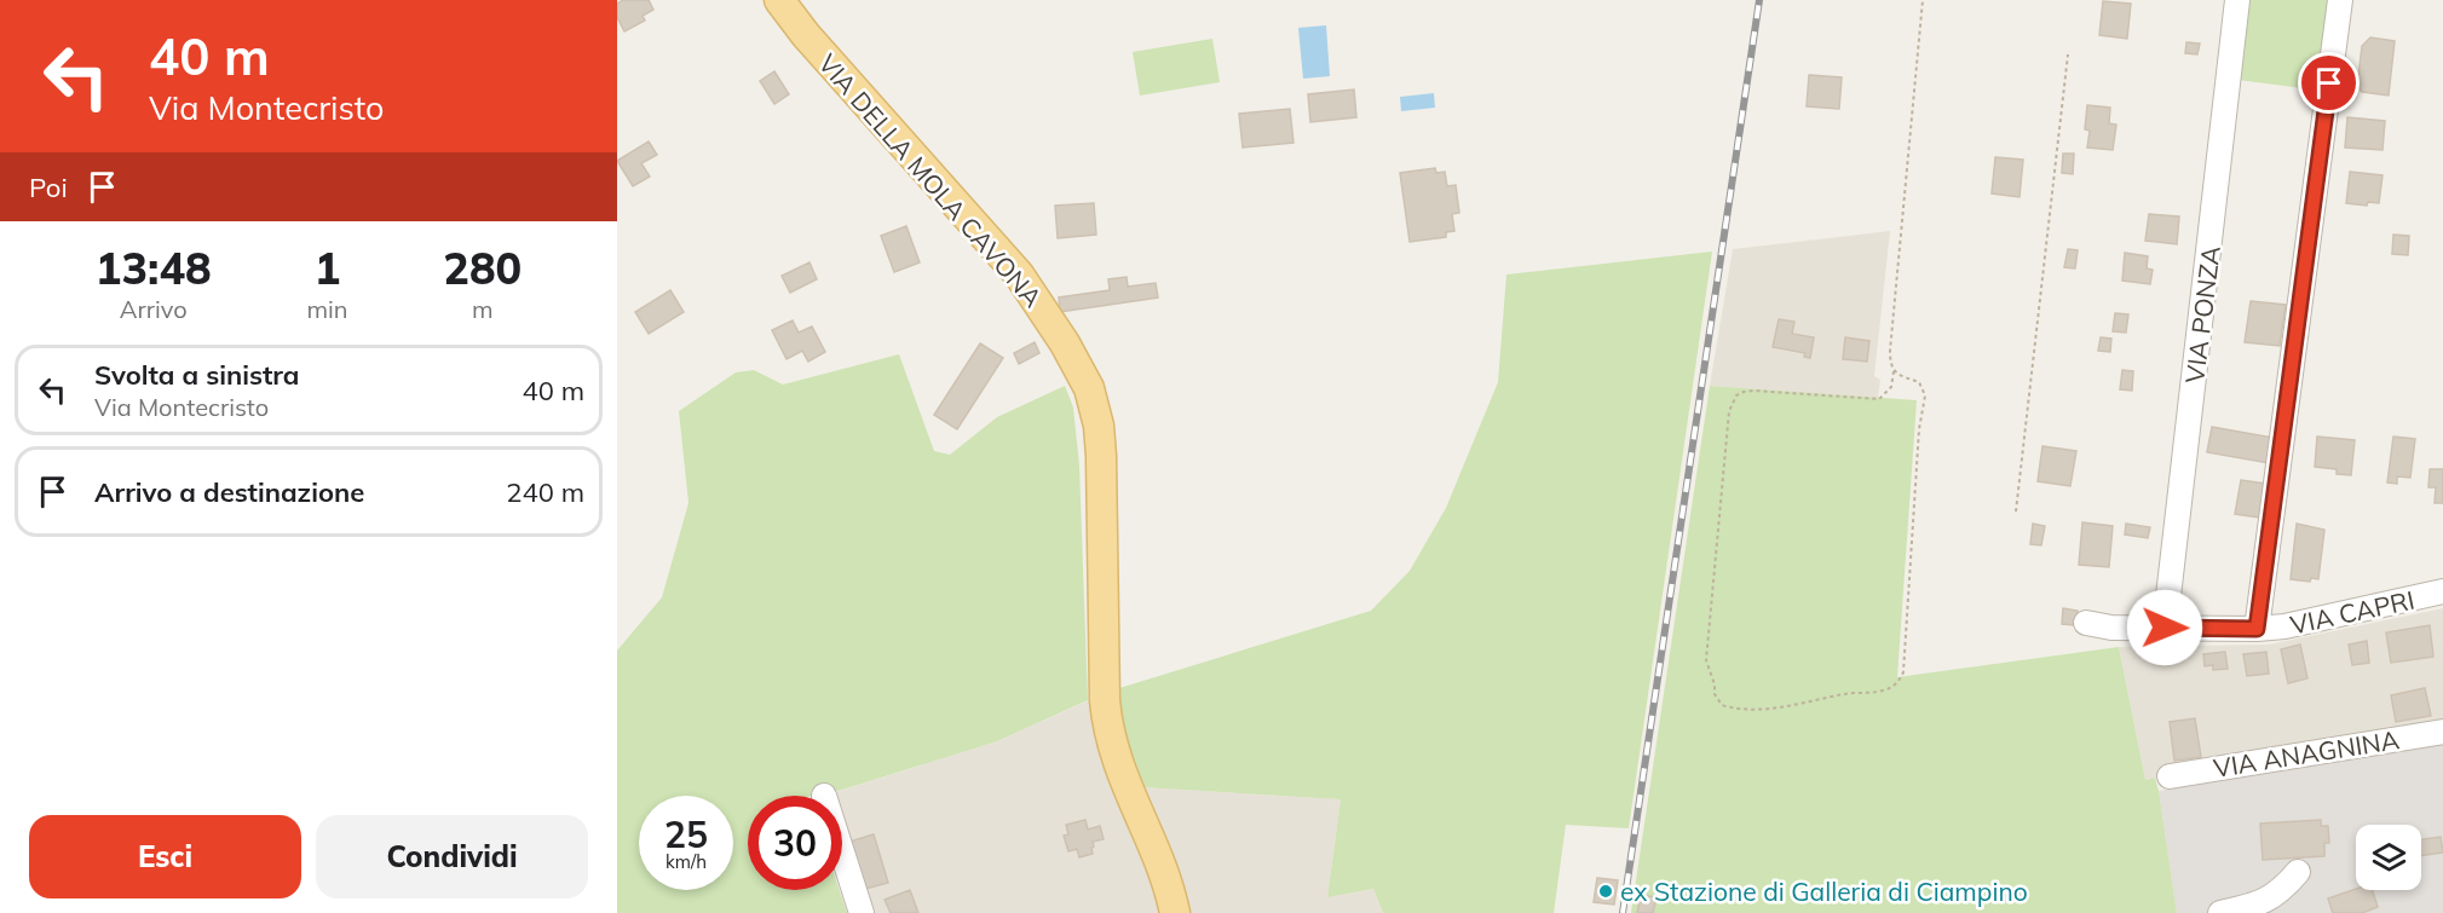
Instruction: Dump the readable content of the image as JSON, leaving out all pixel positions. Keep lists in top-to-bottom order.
{
  "streets": {
    "main road": ["VIA DELLA MOLA CAVONA"],
    "street": ["VIA PONZA", "VIA CAPRI", "VIA ANAGNINA"]
  },
  "crossings": [
    ["VIA PONZA", "VIA CAPRI"]
  ],
  "places": ["ex Stazione di Galleria di Ciampino"],
  "page": {
    "turn": ["40 m", "Via Montecristo"],
    "then": "Poi",
    "eta": [
      "13:48",
      "Arrivo",
      "1",
      "min",
      "280",
      "m"
    ],
    "list": [
      {
        "name": "Svolta a sinistra",
        "note": "Via Montecristo",
        "value": "40 m"
      },
      {
        "name": "Arrivo a destinazione",
        "value": "240 m"
      }
    ],
    "speed": "25 km/h",
    "limit": "30",
    "buttons": ["Esci", "Condividi"]
  }
}
